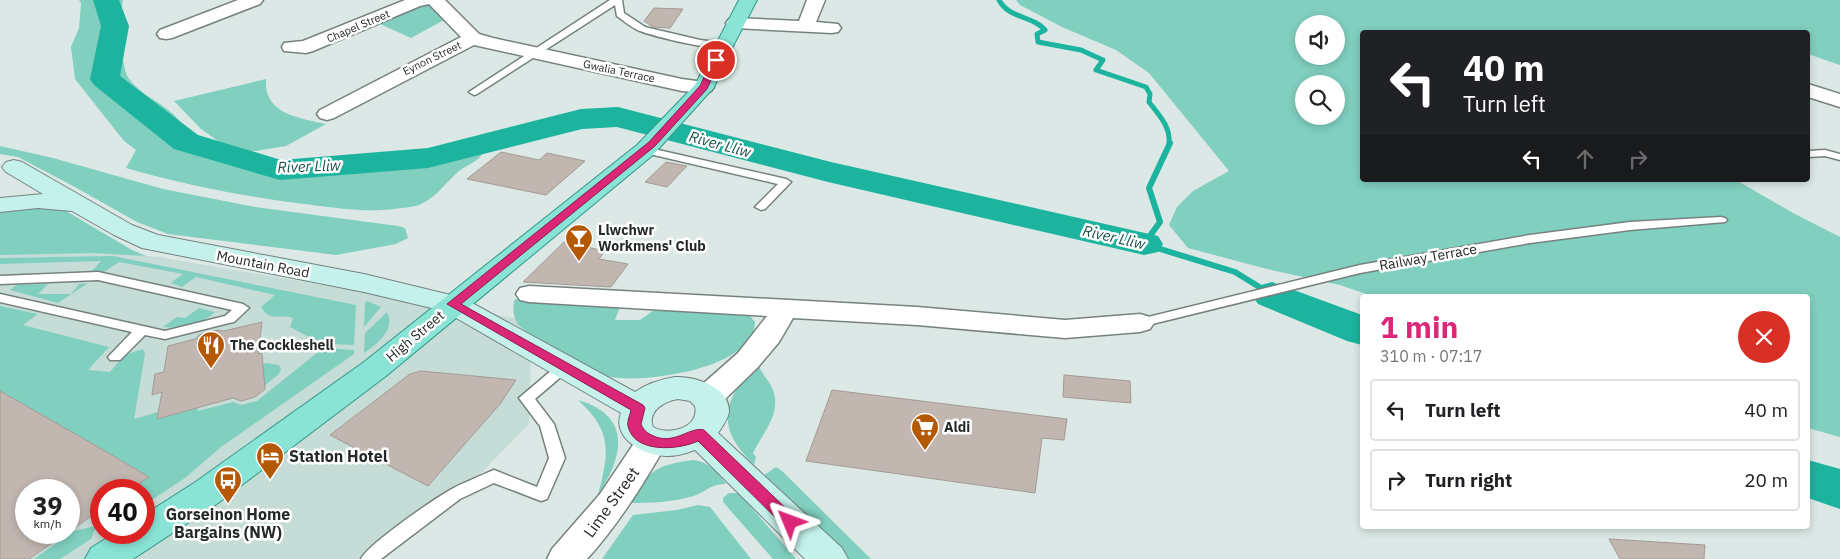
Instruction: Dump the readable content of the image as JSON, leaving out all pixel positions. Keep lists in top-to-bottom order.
{
  "streets": {
    "main road": ["High Street"],
    "street": [
      "Chapel Street",
      "Eynon Street",
      "Gwalia Terrace",
      "Mountain Road",
      "Lime Street"
    ],
    "lane": ["Railway Terrace"]
  },
  "crossings": [
    ["Eynon Street", "Gwalia Terrace"],
    ["Gwalia Terrace", "High Street"],
    ["Mountain Road", "High Street"]
  ],
  "water": ["River Lliw"],
  "places": {
    "bar": ["Llwchwr Workmens' Club"],
    "restaurant": ["The Cockleshell"],
    "supermarket": ["Aldi"],
    "hotel": ["Station Hotel"],
    "bus stop": ["Gorseinon Home Bargains (NW)"]
  },
  "page": {
    "turn": ["40 m", "Turn left"],
    "heading": ["1 min", "310 m · 07:17"],
    "list": [
      {
        "name": "Turn left",
        "value": "40 m"
      },
      {
        "name": "Turn right",
        "value": "20 m"
      }
    ],
    "speed": "39 km/h",
    "limit": "40"
  }
}
